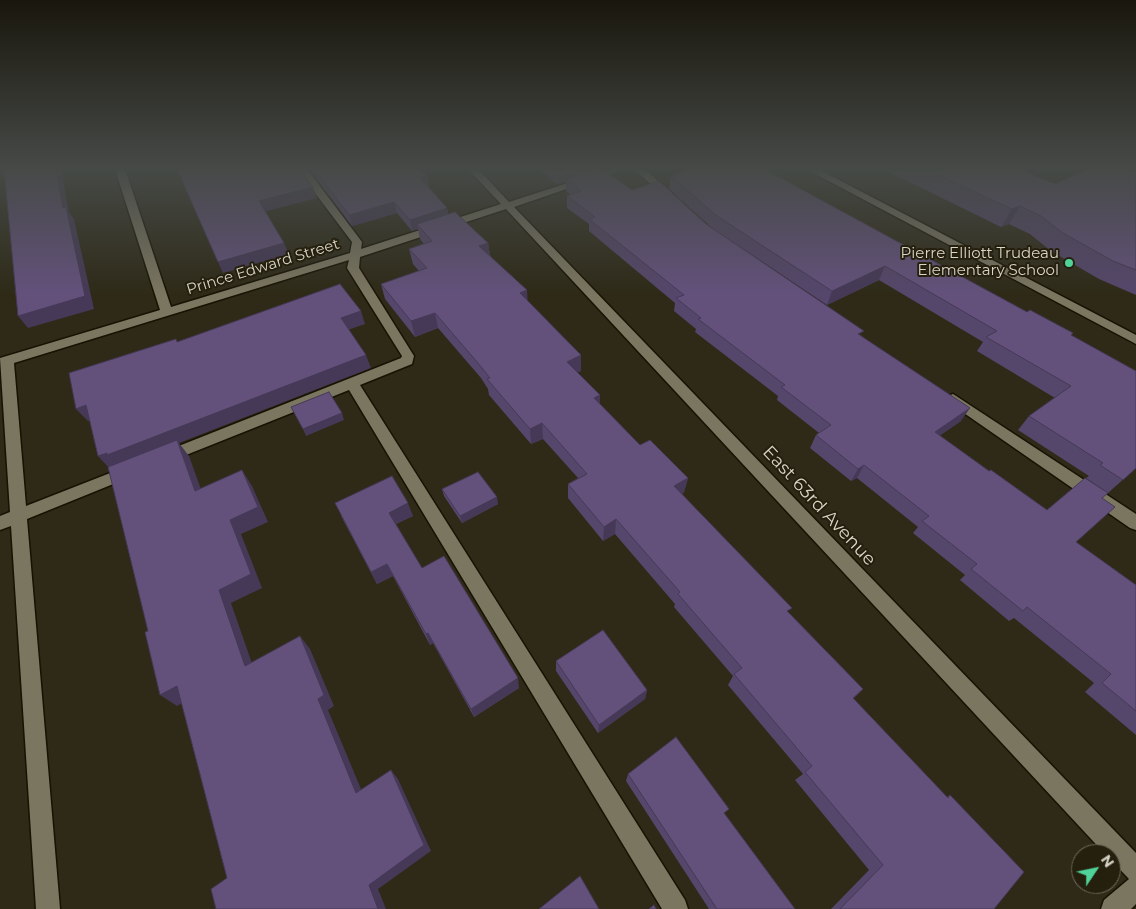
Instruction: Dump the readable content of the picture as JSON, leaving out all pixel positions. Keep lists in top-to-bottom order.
{
  "streets": {
    "street": ["Prince Edward Street", "East 63rd Avenue"]
  },
  "places": ["Pierre Elliott Trudeau Elementary School"],
  "north": "top right"
}
